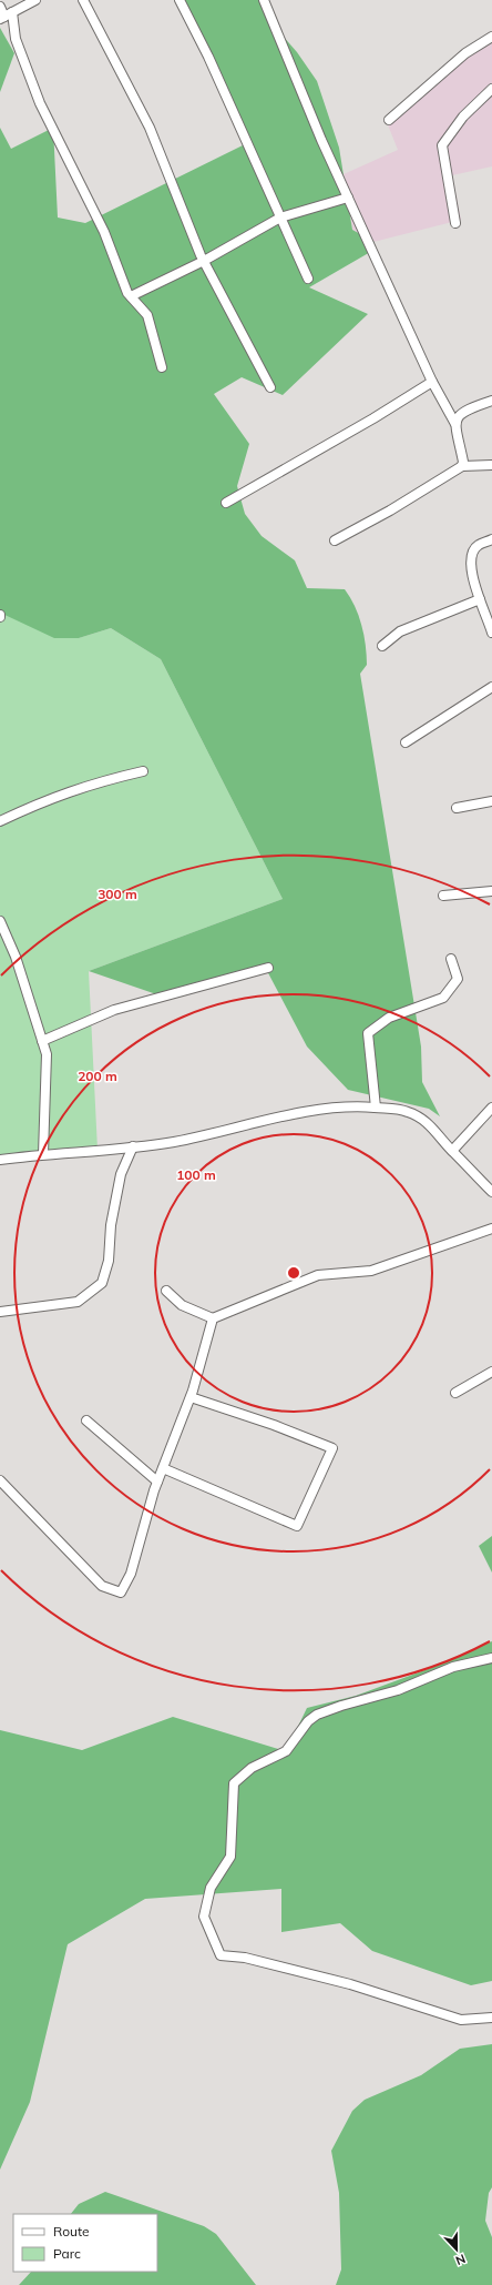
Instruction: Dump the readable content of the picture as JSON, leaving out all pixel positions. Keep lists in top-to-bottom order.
{
  "legend": ["Route", "Parc"],
  "north": "bottom",
  "rings": ["300 m", "200 m", "100 m"]
}
